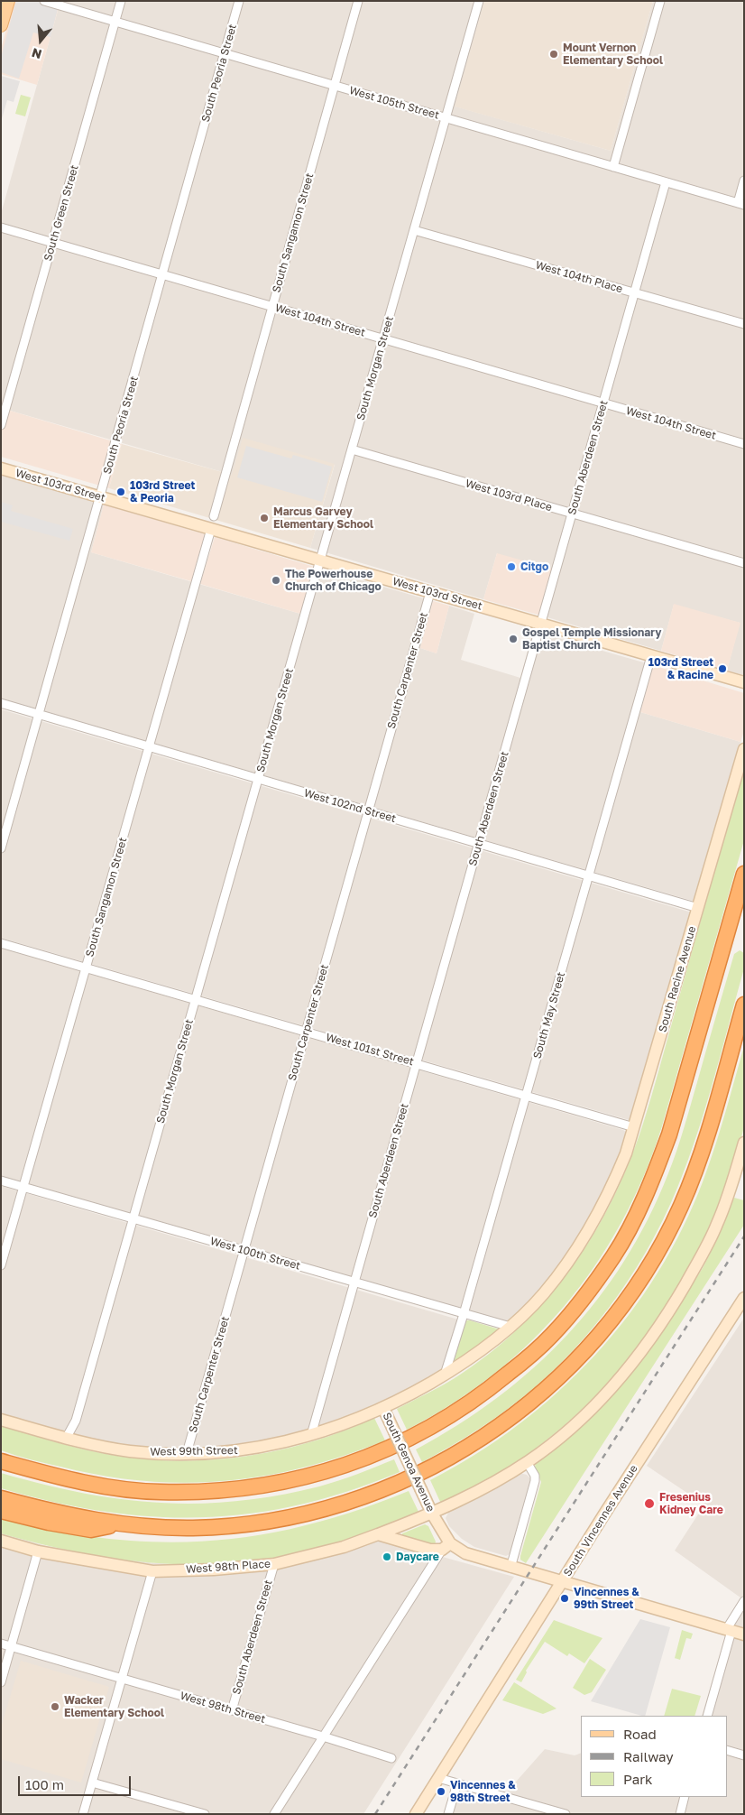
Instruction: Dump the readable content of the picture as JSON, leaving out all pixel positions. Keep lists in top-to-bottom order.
{
  "streets": {
    "street": [
      "South Peoria Street",
      "West 105th Street",
      "South Green Street",
      "South Sangamon Street",
      "West 104th Place",
      "West 104th Street",
      "South Morgan Street",
      "South Aberdeen Street",
      "West 103rd Street",
      "West 103rd Place",
      "South Carpenter Street",
      "West 102nd Street",
      "South Racine Avenue",
      "South May Street",
      "West 101st Street",
      "West 100th Street",
      "West 99th Street",
      "South Genoa Avenue",
      "South Vincennes Avenue",
      "West 98th Place",
      "West 98th Street"
    ]
  },
  "crossings": [
    ["South Peoria Street", "West 105th Street"],
    ["South Peoria Street", "West 104th Street"],
    ["South Peoria Street", "West 103rd Street"],
    ["South Peoria Street", "West 102nd Street"],
    ["West 105th Street", "South Green Street"],
    ["West 105th Street", "South Sangamon Street"],
    ["West 105th Street", "South Morgan Street"],
    ["West 105th Street", "South Aberdeen Street"],
    ["South Green Street", "West 104th Street"],
    ["South Sangamon Street", "West 104th Street"],
    ["South Sangamon Street", "West 103rd Street"],
    ["South Sangamon Street", "West 102nd Street"],
    ["South Sangamon Street", "West 101st Street"],
    ["South Sangamon Street", "West 100th Street"],
    ["West 104th Place", "South Morgan Street"],
    ["West 104th Place", "South Aberdeen Street"],
    ["West 104th Street", "South Morgan Street"],
    ["West 104th Street", "South Aberdeen Street"],
    ["South Morgan Street", "West 103rd Street"],
    ["South Morgan Street", "West 103rd Place"],
    ["South Morgan Street", "West 102nd Street"],
    ["South Morgan Street", "West 101st Street"],
    ["South Morgan Street", "West 100th Street"],
    ["South Morgan Street", "West 99th Street"],
    ["South Aberdeen Street", "West 103rd Street"],
    ["South Aberdeen Street", "West 103rd Place"],
    ["South Aberdeen Street", "West 102nd Street"],
    ["South Aberdeen Street", "West 101st Street"],
    ["South Aberdeen Street", "West 100th Street"],
    ["South Aberdeen Street", "West 99th Street"],
    ["South Aberdeen Street", "West 98th Place"],
    ["South Aberdeen Street", "West 98th Street"],
    ["West 103rd Street", "South Carpenter Street"],
    ["West 103rd Street", "South May Street"],
    ["South Carpenter Street", "West 102nd Street"],
    ["South Carpenter Street", "West 101st Street"],
    ["South Carpenter Street", "West 100th Street"],
    ["South Carpenter Street", "West 99th Street"],
    ["West 102nd Street", "South Racine Avenue"],
    ["West 102nd Street", "South May Street"],
    ["South Racine Avenue", "West 101st Street"],
    ["South Racine Avenue", "South Genoa Avenue"],
    ["South May Street", "West 101st Street"],
    ["South May Street", "West 100th Street"],
    ["South May Street", "South Genoa Avenue"],
    ["West 100th Street", "South Genoa Avenue"],
    ["West 99th Street", "South Genoa Avenue"],
    ["South Genoa Avenue", "West 98th Place"]
  ],
  "places": [
    "Mount Vernon Elementary School",
    "103rd Street & Peoria",
    "Marcus Garvey Elementary School",
    "Citgo",
    "The Powerhouse Church of Chicago",
    "Gospel Temple Missionary Baptist Church",
    "103rd Street & Racine",
    "Fresenius Kidney Care",
    "Daycare",
    "Vincennes & 99th Street",
    "Wacker Elementary School",
    "Vincennes & 98th Street"
  ],
  "legend": ["Road", "Railway", "Park"],
  "scale_bar": "100 m",
  "north": "bottom"
}
